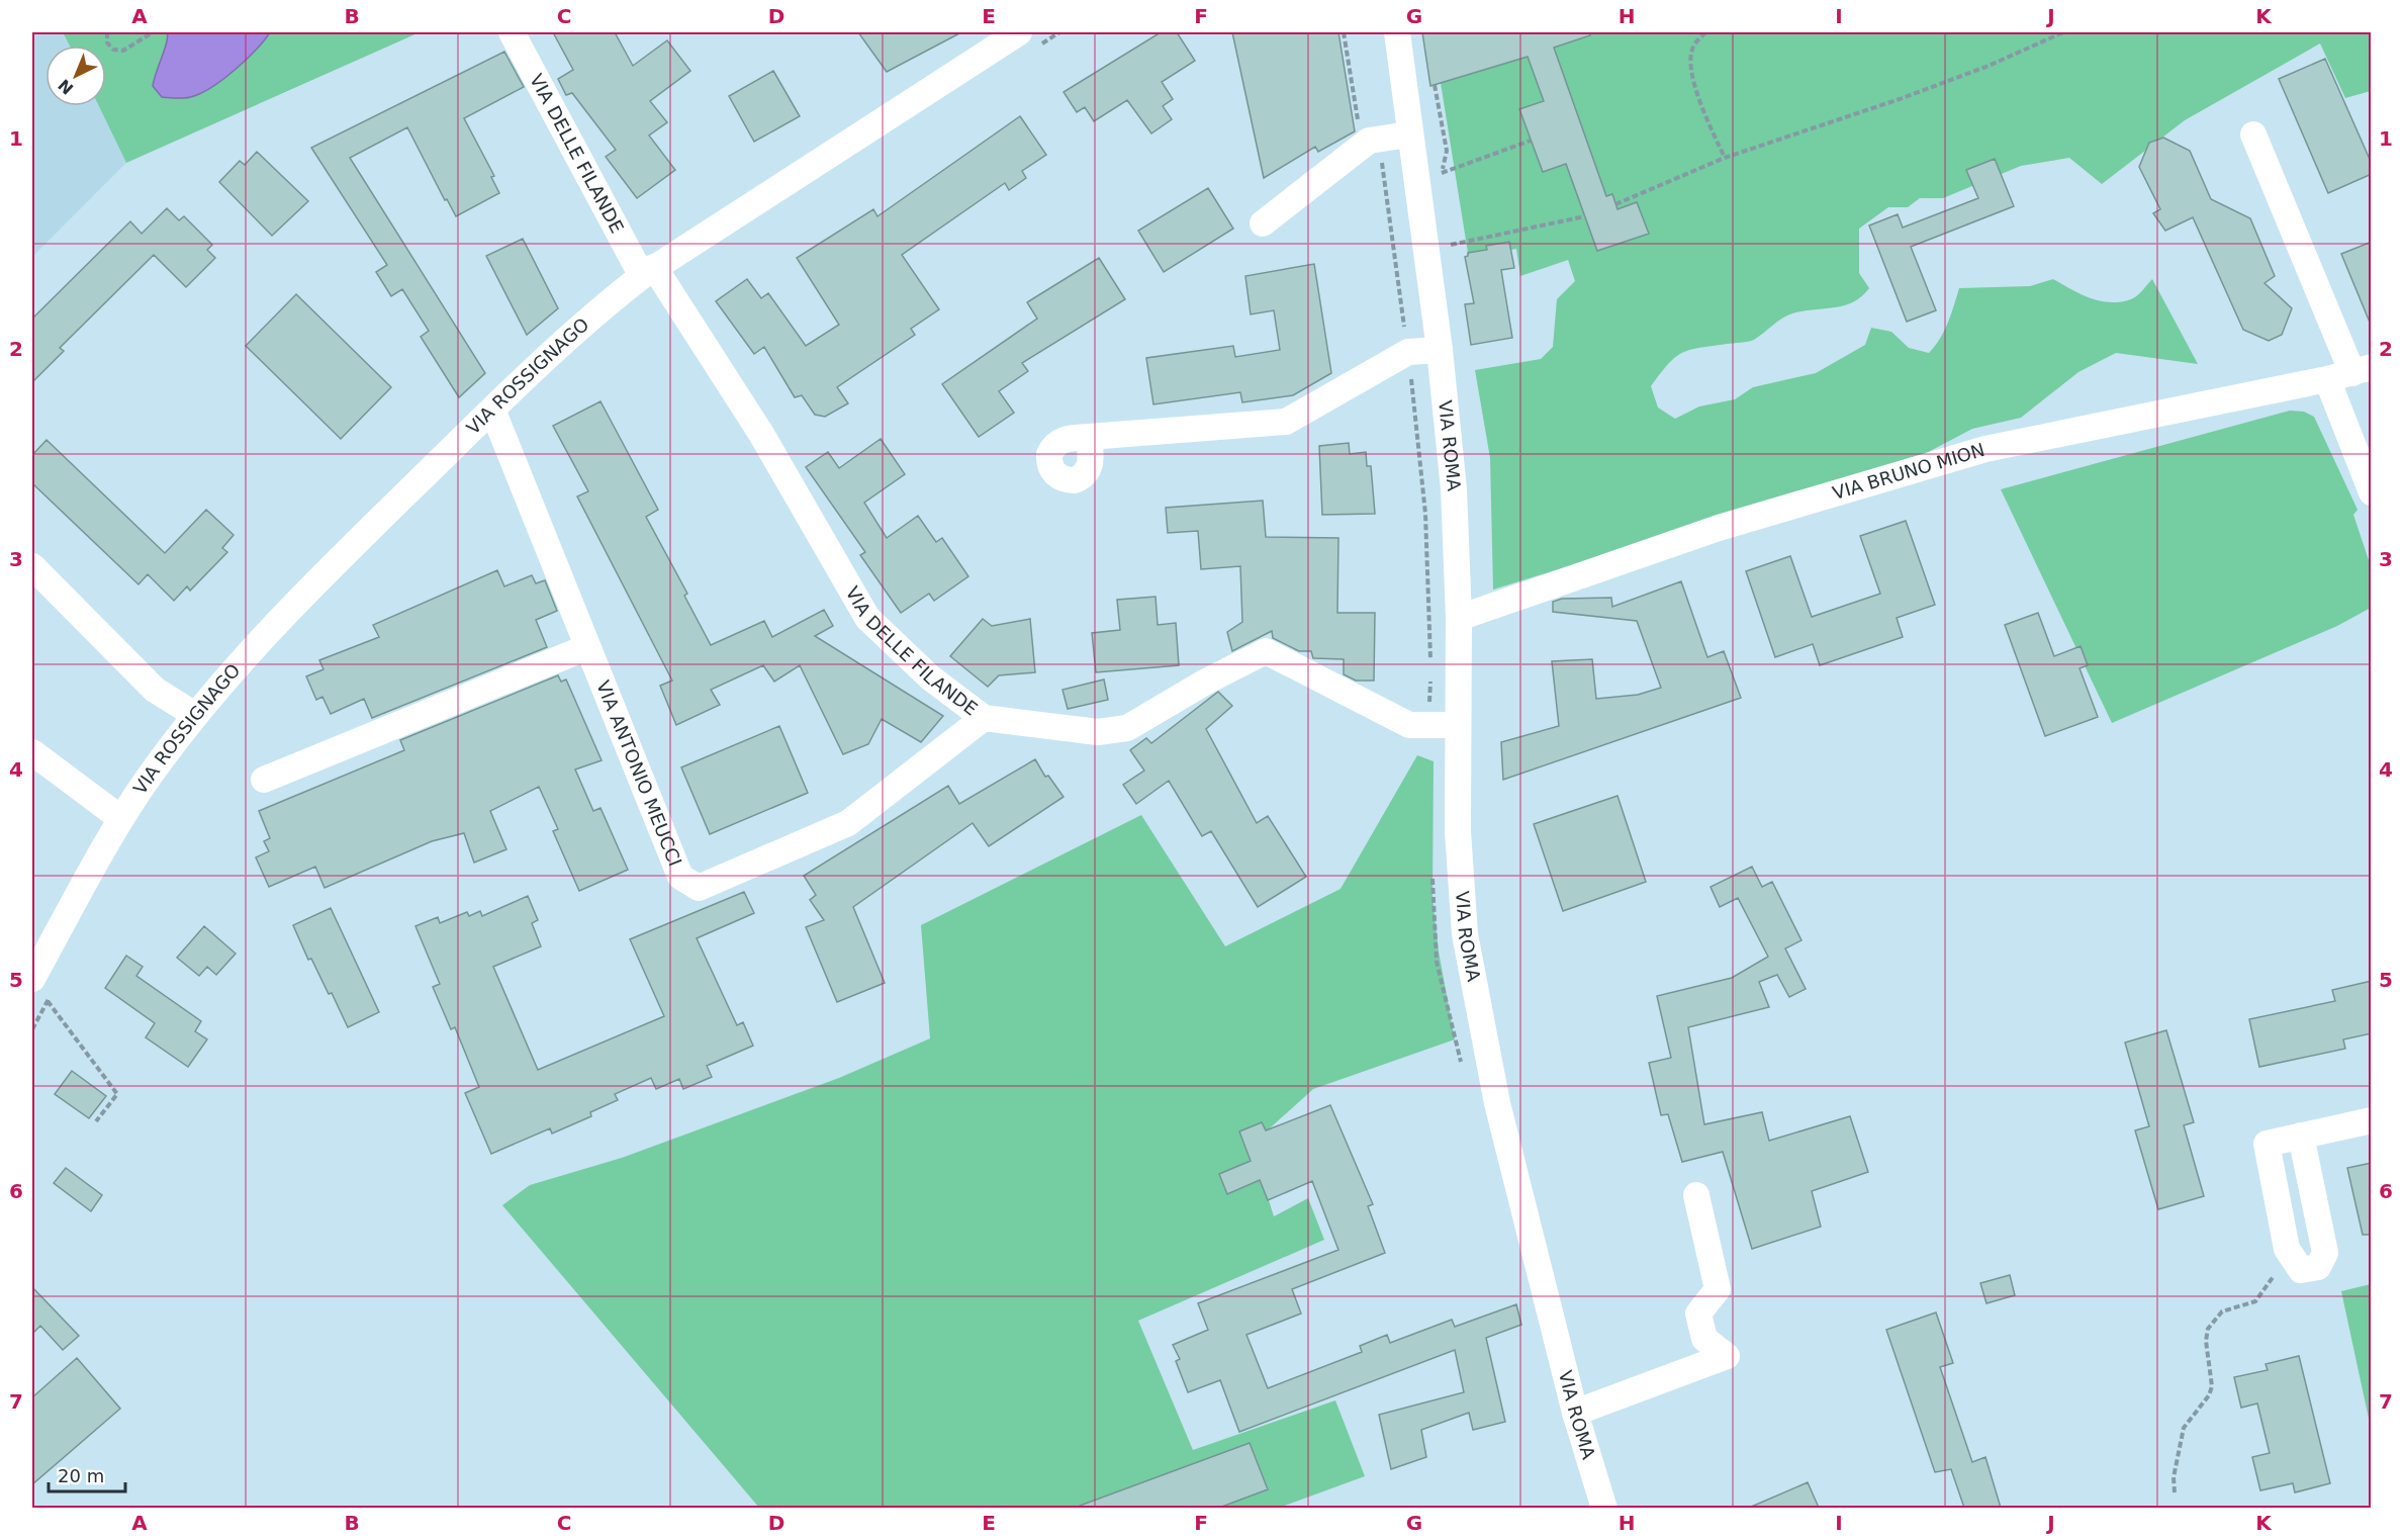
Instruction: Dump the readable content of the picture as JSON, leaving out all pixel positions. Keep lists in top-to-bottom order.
{
  "streets": {
    "street": [
      "VIA DELLE FILANDE",
      "VIA ROSSIGNAGO",
      "VIA ROMA",
      "VIA BRUNO MION",
      "VIA ANTONIO MEUCCI"
    ]
  },
  "crossings": [
    ["VIA DELLE FILANDE", "VIA ROSSIGNAGO"],
    ["VIA DELLE FILANDE", "VIA ROMA"],
    ["VIA DELLE FILANDE", "VIA ANTONIO MEUCCI"],
    ["VIA ROSSIGNAGO", "VIA ANTONIO MEUCCI"],
    ["VIA ROMA", "VIA BRUNO MION"]
  ],
  "scale_bar": "20 m",
  "north": "bottom left",
  "grid": {
    "columns": [
      "A",
      "B",
      "C",
      "D",
      "E",
      "F",
      "G",
      "H",
      "I",
      "J",
      "K"
    ],
    "rows": [
      "1",
      "2",
      "3",
      "4",
      "5",
      "6",
      "7"
    ]
  }
}
